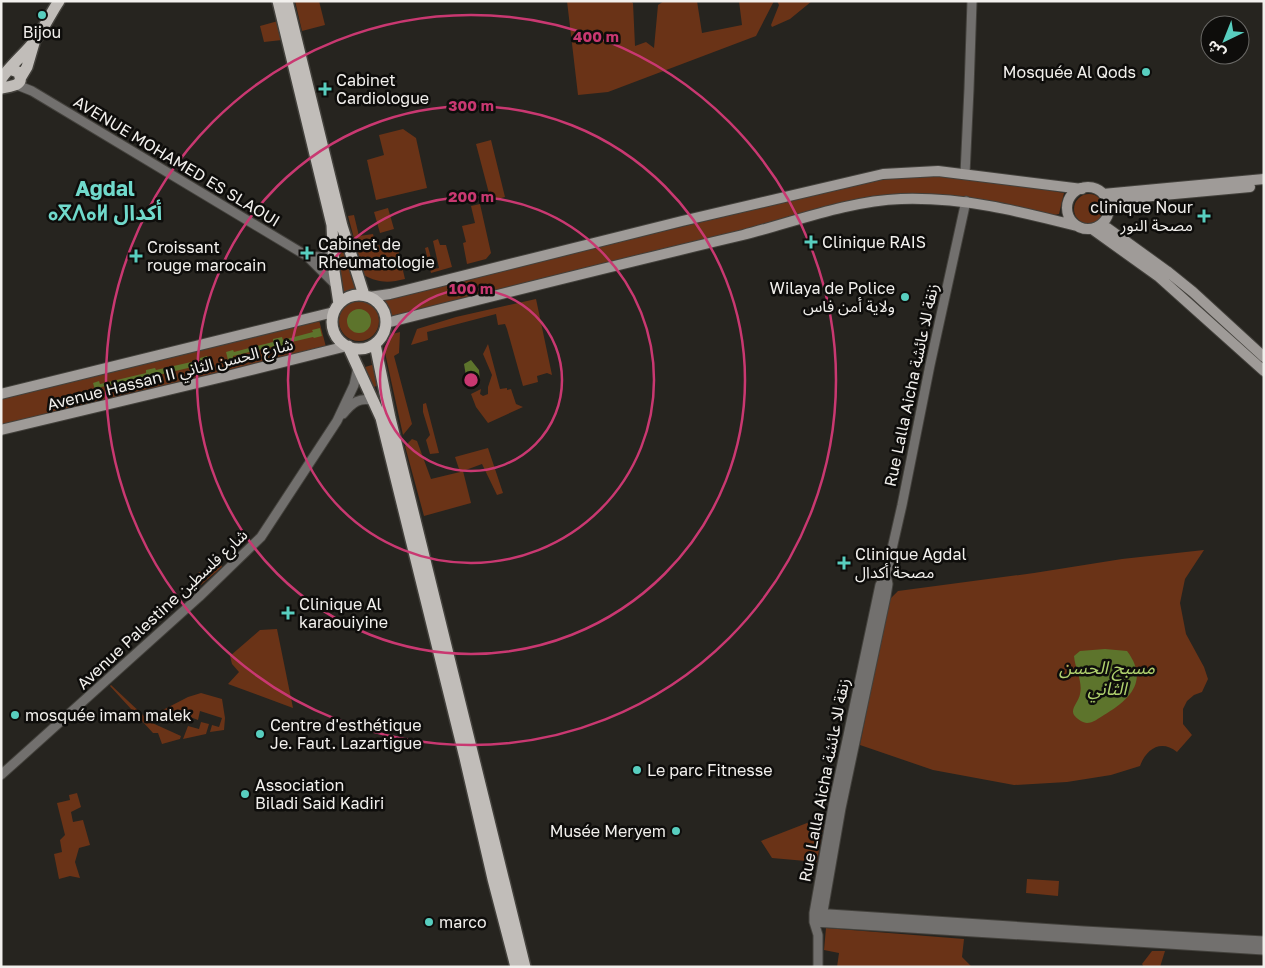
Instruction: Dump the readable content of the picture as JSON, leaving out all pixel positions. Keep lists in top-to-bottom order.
{
  "streets": {
    "main road": ["Avenue Hassan II شارع الحسن الثاني"],
    "street": ["AVENUE MOHAMED ES SLAOUI", "Rue Lalla Aicha زنقة للا عائشة", "Avenue Palestine شارع فلسطين"]
  },
  "districts": ["Agdal ⴰⴳⴷⴰⵍ أكدال"],
  "water": ["مسبح الحسن الثاني"],
  "places": {
    "other": [
      "Bijou",
      "Mosquée Al Qods",
      "Wilaya de Police ولاية أمن فاس",
      "mosquée imam malek",
      "Centre d'esthétique Je. Faut. Lazartigue",
      "Le parc Fitnesse",
      "Association Biladi Said Kadiri",
      "Musée Meryem",
      "marco"
    ],
    "health": [
      "Cabinet Cardiologue",
      "clinique Nour مصحة النور",
      "Clinique RAIS",
      "Cabinet de Rheumatologie",
      "Croissant rouge marocain",
      "Clinique Agdal مصحة أكدال",
      "Clinique Al karaouiyine"
    ]
  },
  "north": "bottom left",
  "rings": [
    "400 m",
    "300 m",
    "200 m",
    "100 m"
  ]
}
